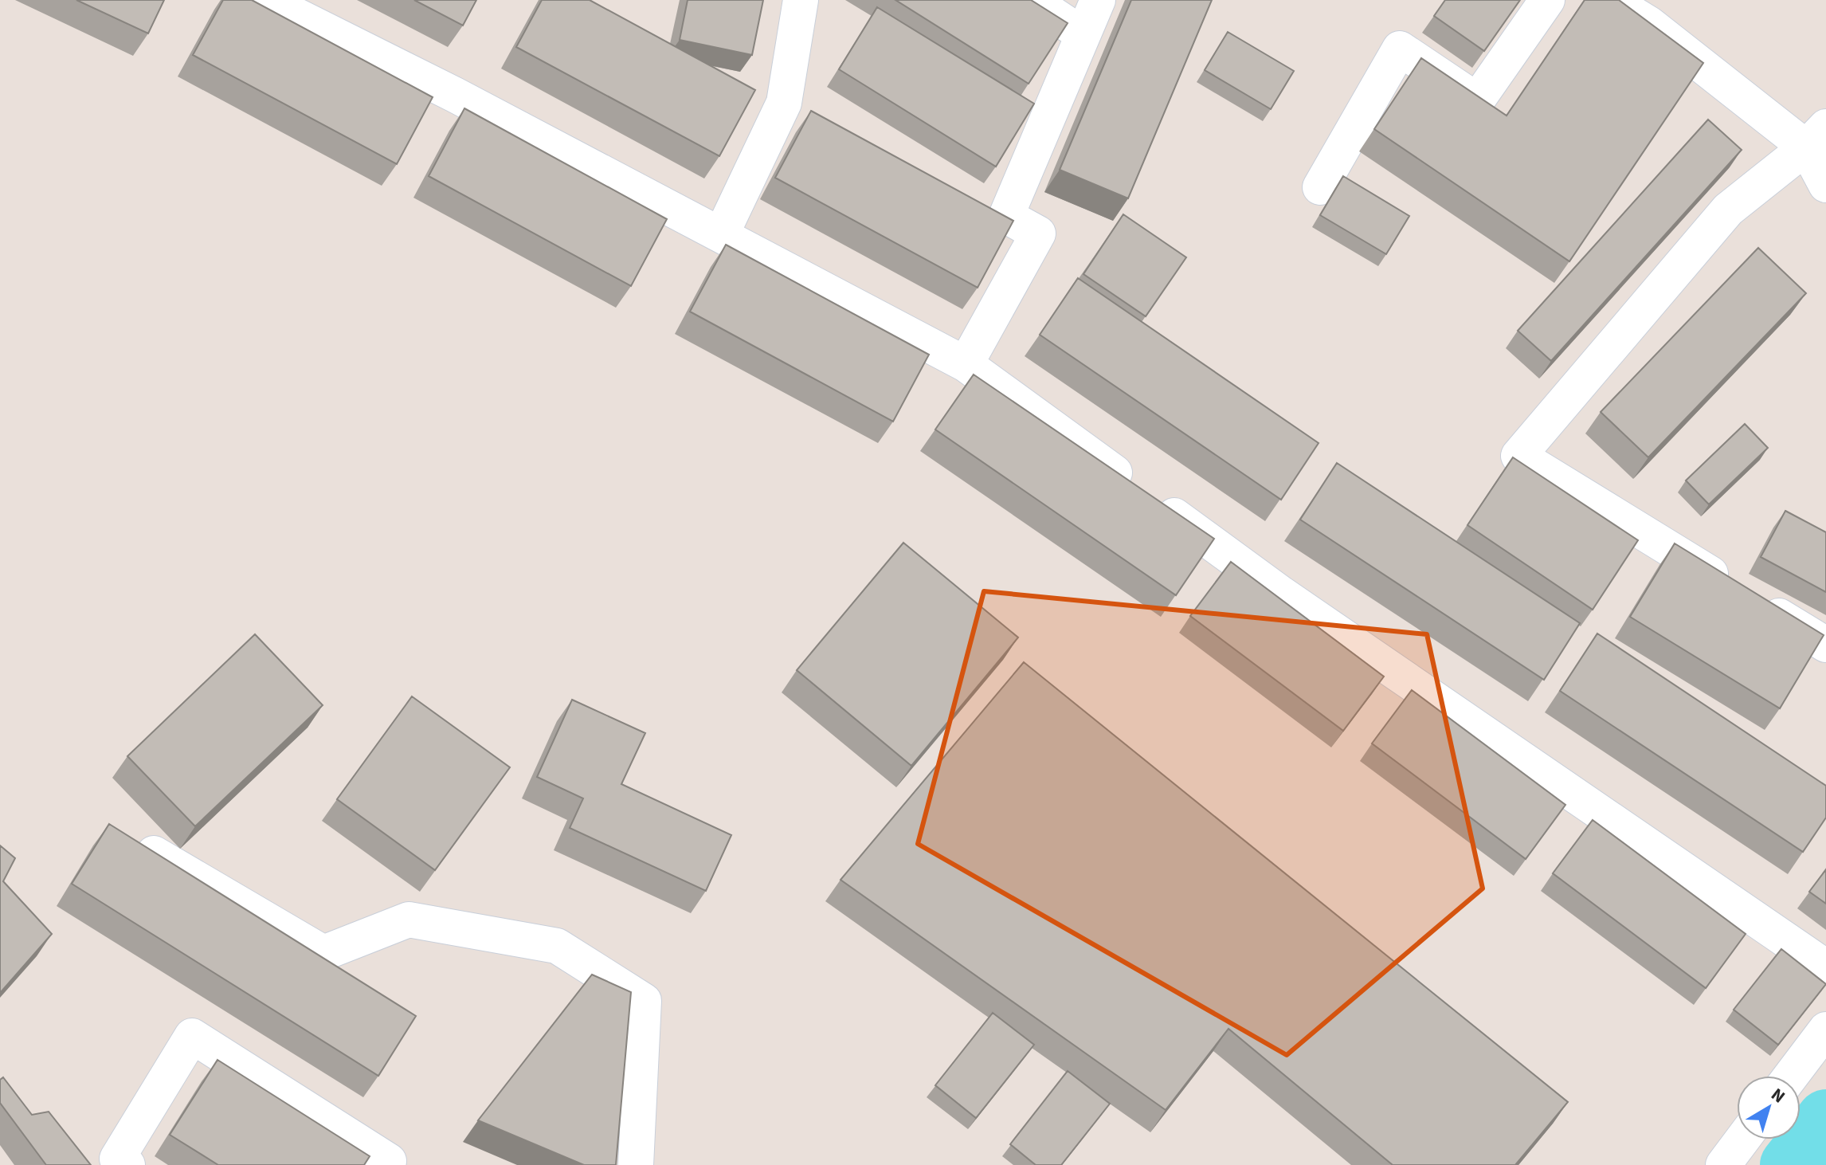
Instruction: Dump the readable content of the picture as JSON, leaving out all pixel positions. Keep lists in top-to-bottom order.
{
  "north": "top right"
}
